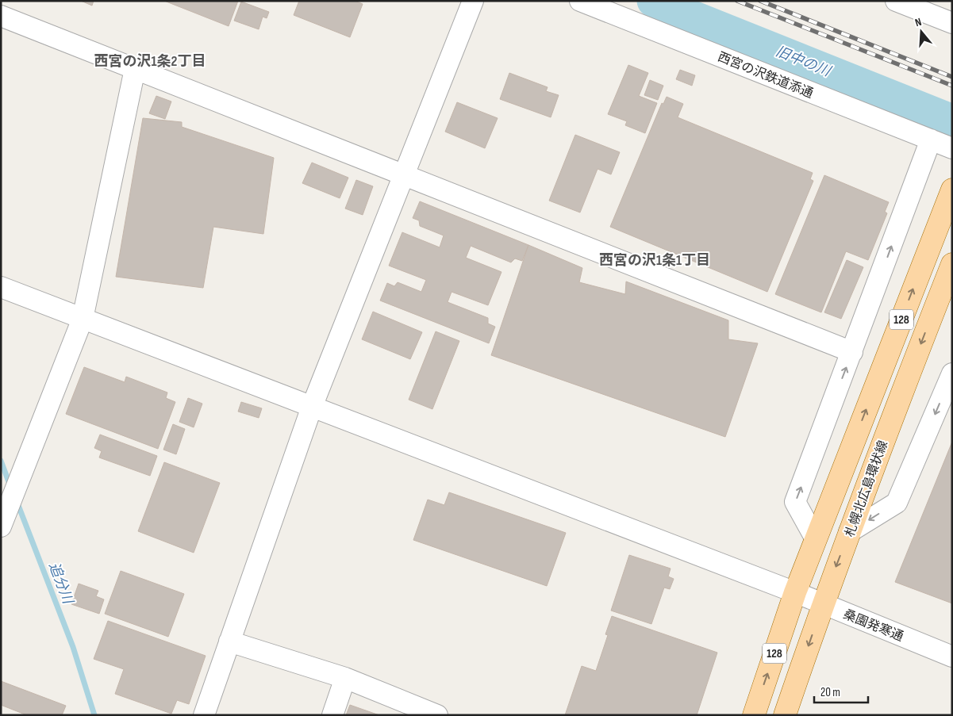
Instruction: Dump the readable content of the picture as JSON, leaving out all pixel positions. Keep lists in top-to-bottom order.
{
  "streets": {
    "main road": ["128", "札幌北広島環状線"],
    "street": ["西宮の沢鉄道添通", "桑園発寒通"]
  },
  "crossings": [
    ["128", "桑園発寒通"],
    ["札幌北広島環状線", "桑園発寒通"]
  ],
  "districts": ["西宮の沢1条2丁目", "西宮の沢1条1丁目"],
  "water": ["旧中の川", "追分川"],
  "scale_bar": "20 m",
  "north": "top"
}
